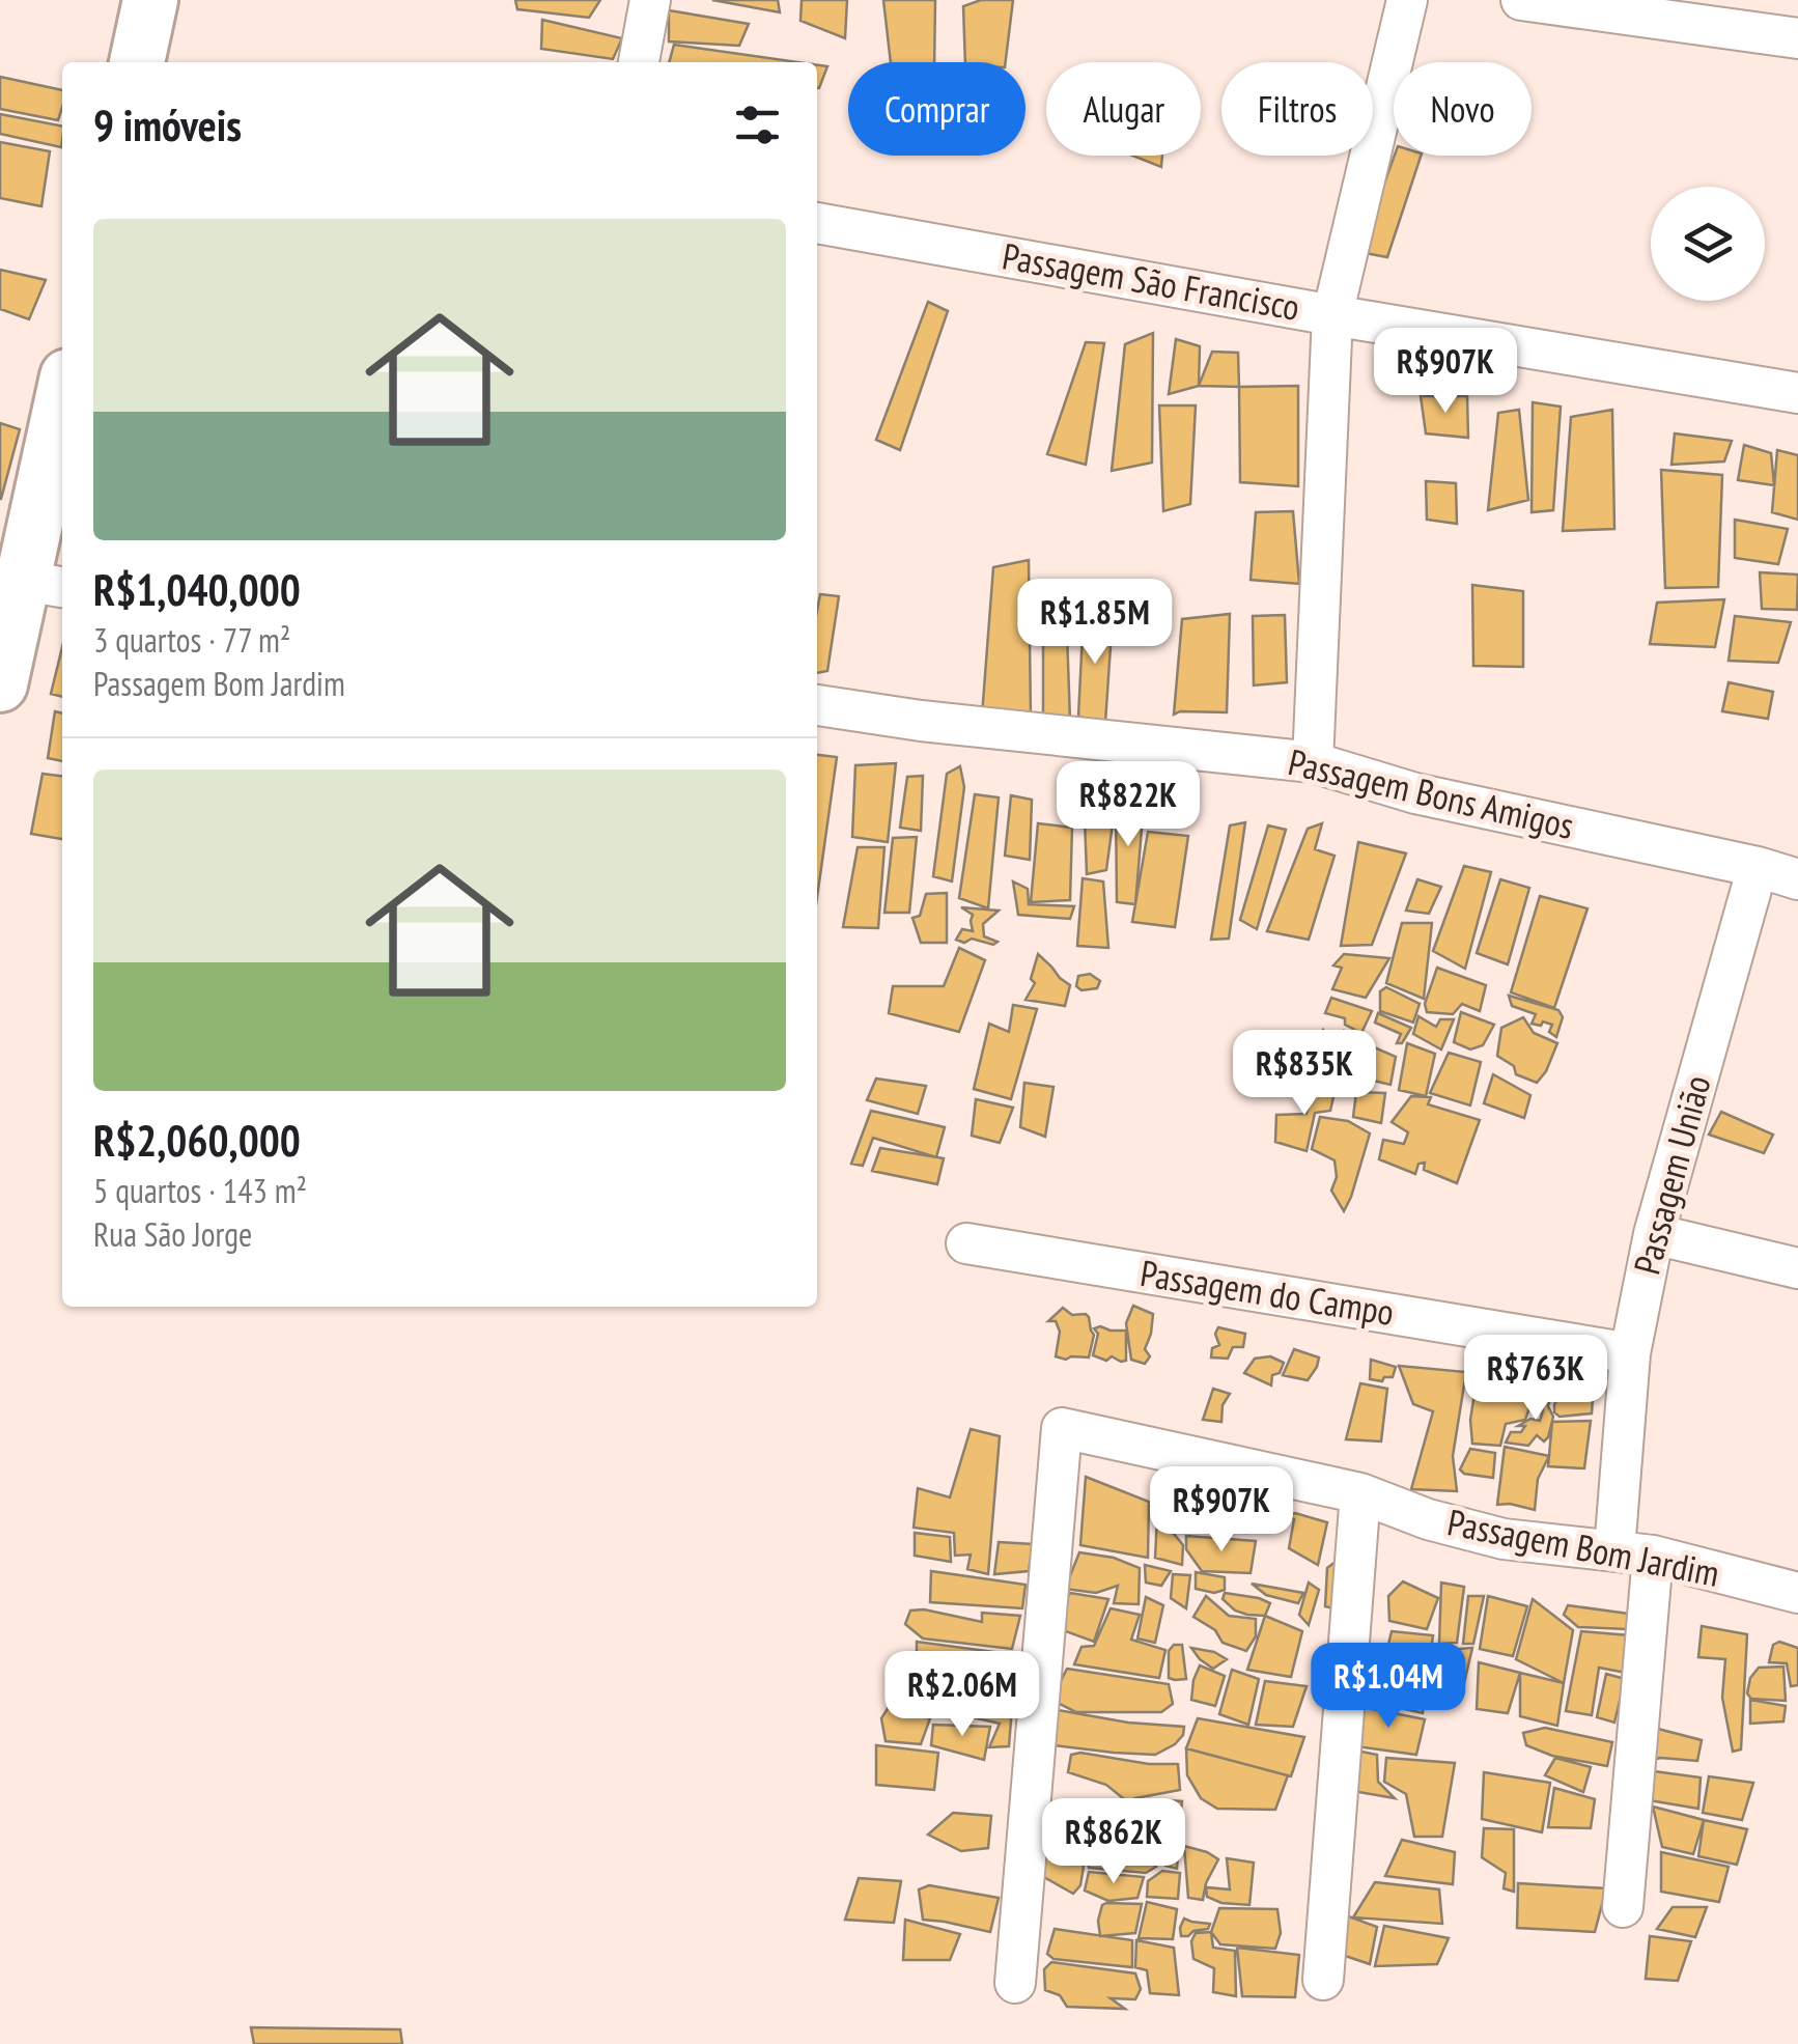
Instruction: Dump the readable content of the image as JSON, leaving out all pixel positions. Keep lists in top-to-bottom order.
{
  "streets": {
    "street": [
      "Passagem São Francisco",
      "Passagem Bons Amigos",
      "Passagem União",
      "Passagem do Campo",
      "Passagem Bom Jardim"
    ]
  },
  "crossings": [
    ["Passagem Bons Amigos", "Passagem União"],
    ["Passagem União", "Passagem do Campo"],
    ["Passagem União", "Passagem Bom Jardim"]
  ],
  "page": {
    "chip": [
      "Comprar",
      "Alugar",
      "Filtros",
      "Novo"
    ],
    "heading": "9 imóveis",
    "list": [
      {
        "name": "R$1,040,000",
        "note": "3 quartos · 77 m² · Passagem Bom Jardim"
      },
      {
        "name": "R$2,060,000",
        "note": "5 quartos · 143 m² · Rua São Jorge"
      }
    ],
    "price": [
      "R$907K",
      "R$1.85M",
      "R$822K",
      "R$835K",
      "R$763K",
      "R$907K",
      "R$1.04M",
      "R$2.06M",
      "R$862K"
    ]
  }
}
